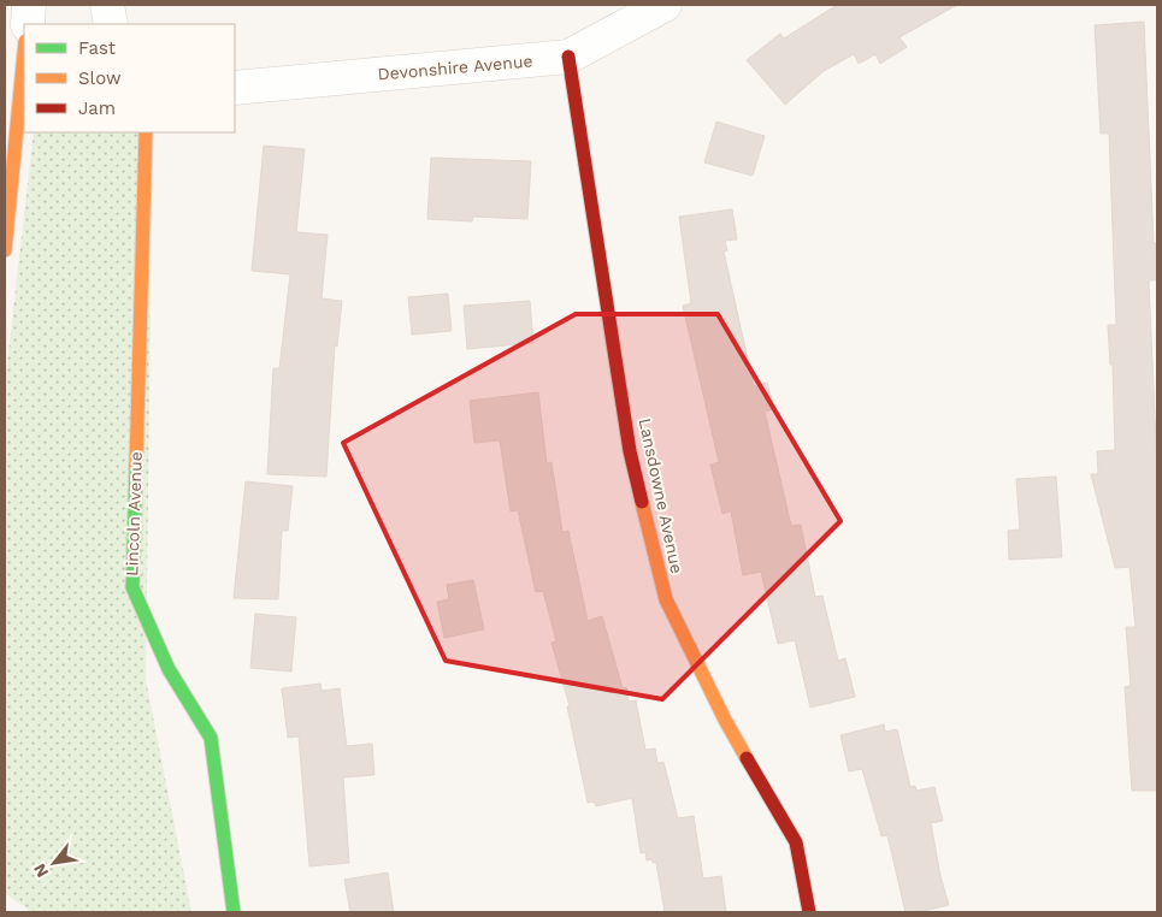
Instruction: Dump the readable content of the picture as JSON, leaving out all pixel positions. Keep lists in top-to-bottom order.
{
  "streets": {
    "street": ["Devonshire Avenue", "Lansdowne Avenue", "Lincoln Avenue"]
  },
  "crossings": [
    ["Devonshire Avenue", "Lansdowne Avenue"]
  ],
  "legend": ["Fast", "Slow", "Jam"],
  "north": "bottom left"
}
